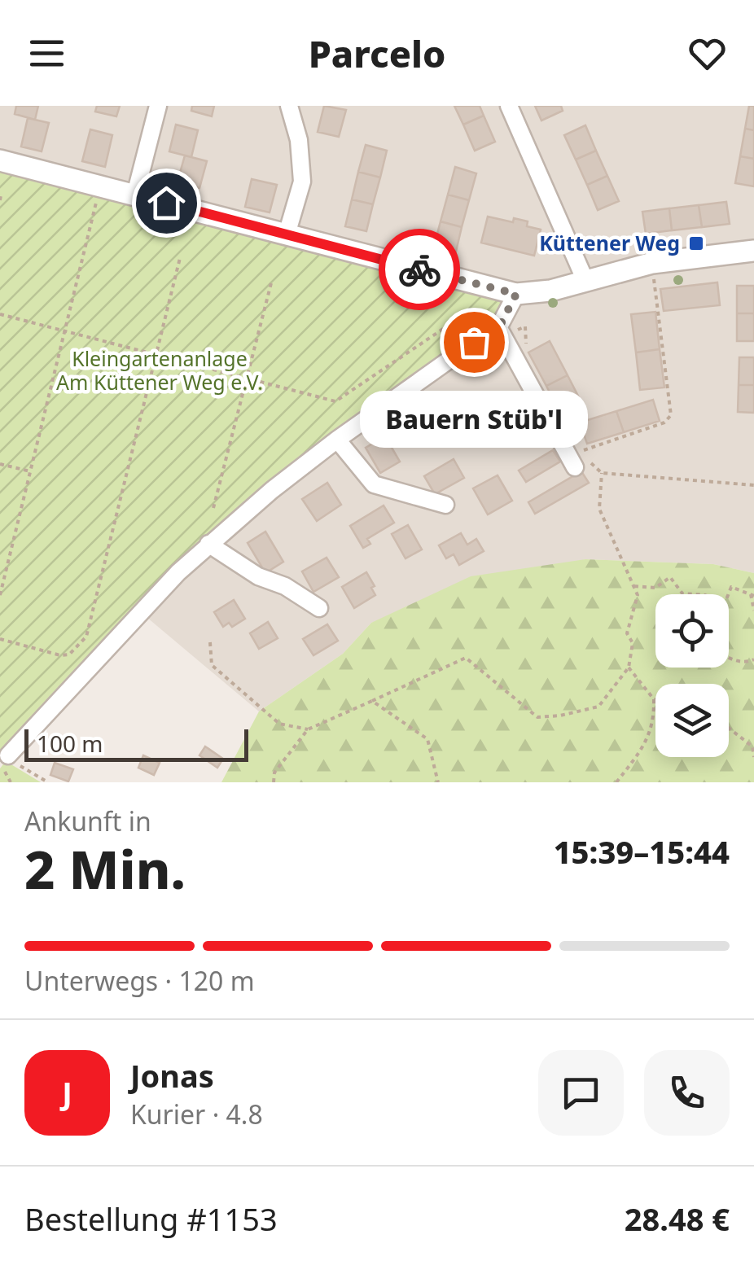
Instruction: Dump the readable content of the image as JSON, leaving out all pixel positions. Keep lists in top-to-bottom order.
{
  "parks": ["Kleingartenanlage Am Küttener Weg e.V."],
  "places": {
    "transit": ["Küttener Weg"],
    "other": ["Bauern Stüb'l"]
  },
  "scale_bar": "100 m",
  "page": {
    "header": "Parcelo",
    "bubble": "Bauern Stüb'l",
    "scale": "100 m",
    "heading": ["2 Min.", "Ankunft in", "15:39–15:44"],
    "panel": [
      "Jonas",
      "Kurier · 4.8",
      "Bestellung #1153",
      "28.48 €"
    ],
    "bar": "Unterwegs · 120 m",
    "round": "J"
  }
}
